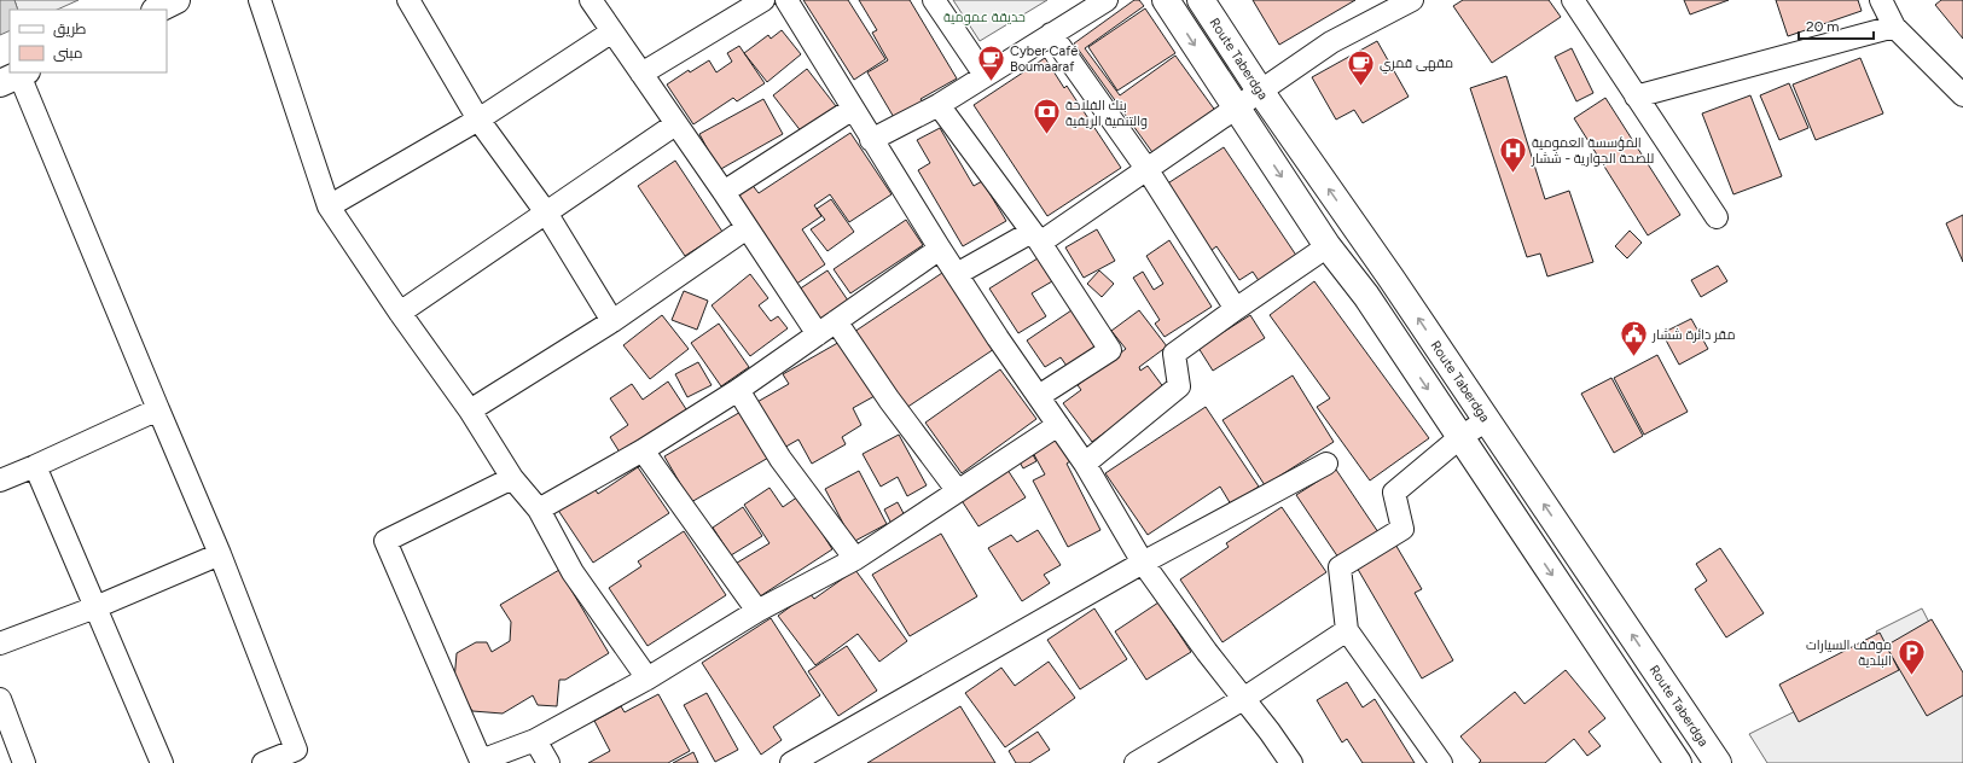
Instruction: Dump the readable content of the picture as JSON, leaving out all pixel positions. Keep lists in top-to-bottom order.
{
  "streets": {
    "main road": ["Route Taberdga"]
  },
  "parks": ["حديقة عمومية"],
  "places": {
    "cafe": ["Cyber Café Boumaaraf", "مقهى قمري"],
    "bank": ["بنك الفلاحة والتنمية الريفية"],
    "hospital": ["المؤسسة العمومية للصحة الجوارية - ششار"],
    "public building": ["مقر دائرة ششار"],
    "parking": ["موقف السيارات البلدية"]
  },
  "legend": ["طريق", "مبنى"],
  "scale_bar": "20 m"
}
